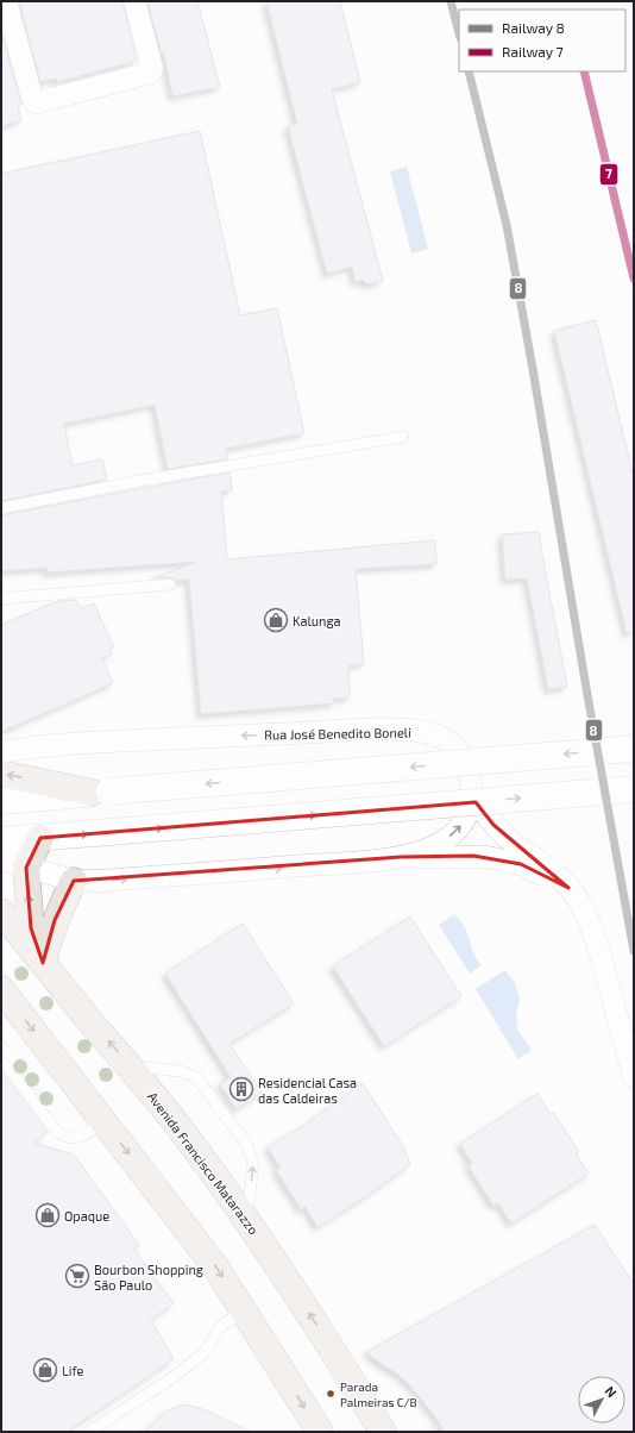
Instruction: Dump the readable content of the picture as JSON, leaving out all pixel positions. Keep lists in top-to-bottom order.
{
  "streets": {
    "main road": ["Avenida Francisco Matarazzo"],
    "street": ["Rua José Benedito Boneli"]
  },
  "places": {
    "shop": ["Kalunga", "Opaque", "Life"],
    "building": ["Residencial Casa das Caldeiras"],
    "supermarket": ["Bourbon Shopping São Paulo"],
    "other": ["Parada Palmeiras C/B"]
  },
  "lines": ["rail line 8", "rail line 7"],
  "legend": ["Railway 8", "Railway 7"],
  "north": "top right"
}
